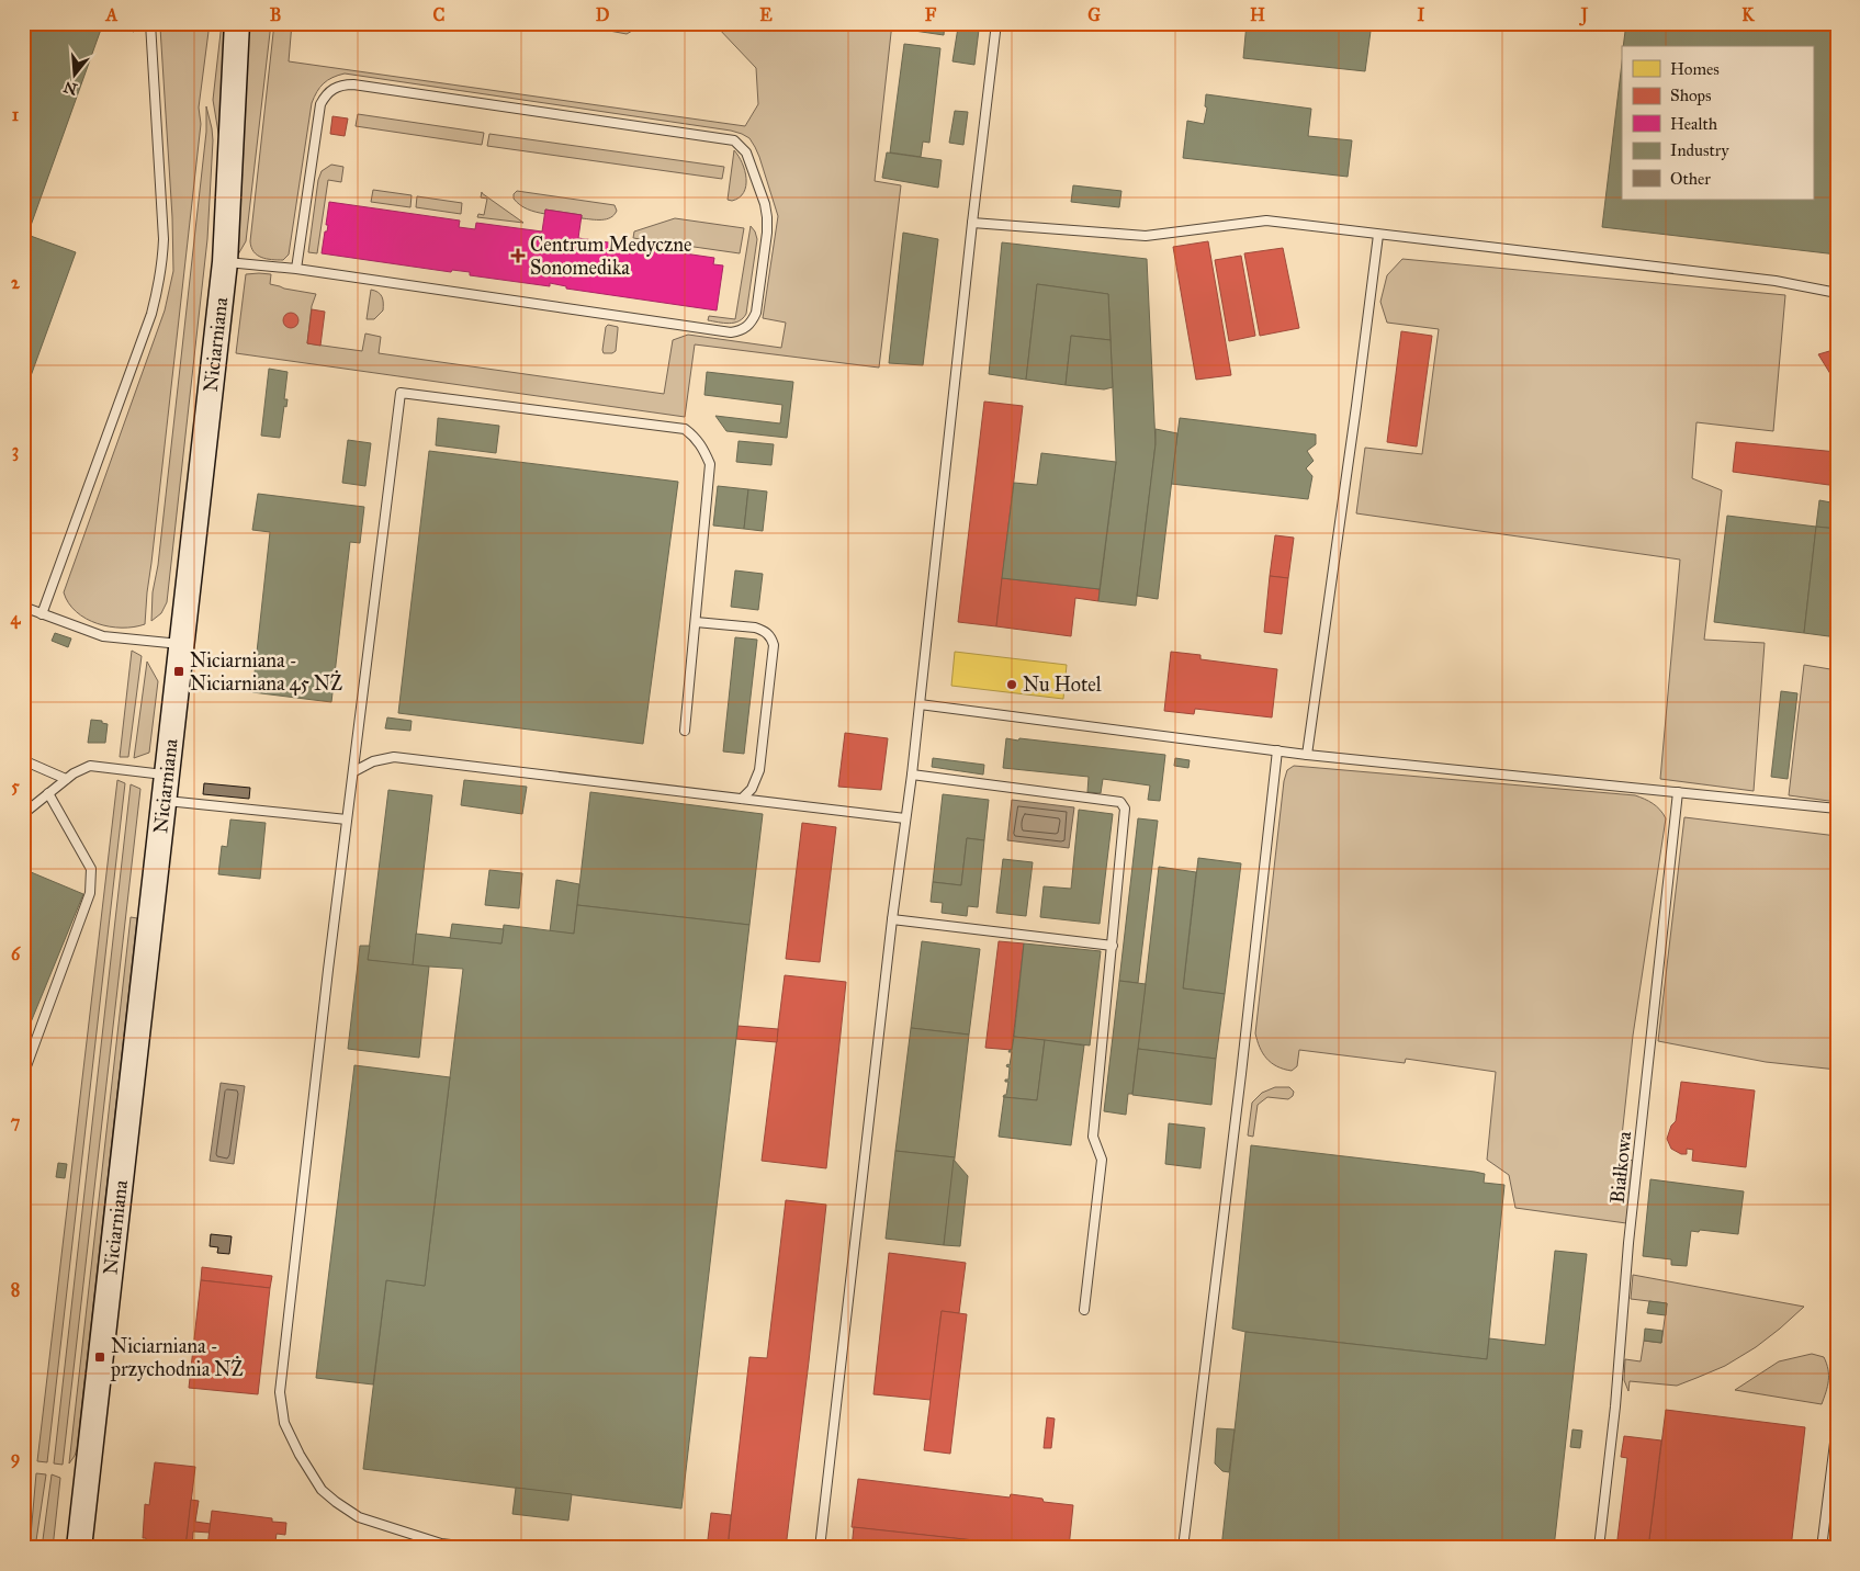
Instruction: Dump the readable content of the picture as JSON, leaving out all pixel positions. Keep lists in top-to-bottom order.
{
  "streets": {
    "street": ["Niciarniana"],
    "lane": ["Białkowa"]
  },
  "places": {
    "health": ["Centrum Medyczne Sonomedika"],
    "transit": ["Niciarniana - Niciarniana 45 NŻ", "Niciarniana - przychodnia NŻ"],
    "other": ["Nu Hotel"]
  },
  "legend": [
    "Homes",
    "Shops",
    "Health",
    "Industry",
    "Other"
  ],
  "north": "bottom",
  "grid": {
    "columns": [
      "A",
      "B",
      "C",
      "D",
      "E",
      "F",
      "G",
      "H",
      "I",
      "J",
      "K"
    ],
    "rows": [
      "1",
      "2",
      "3",
      "4",
      "5",
      "6",
      "7",
      "8",
      "9"
    ]
  }
}
